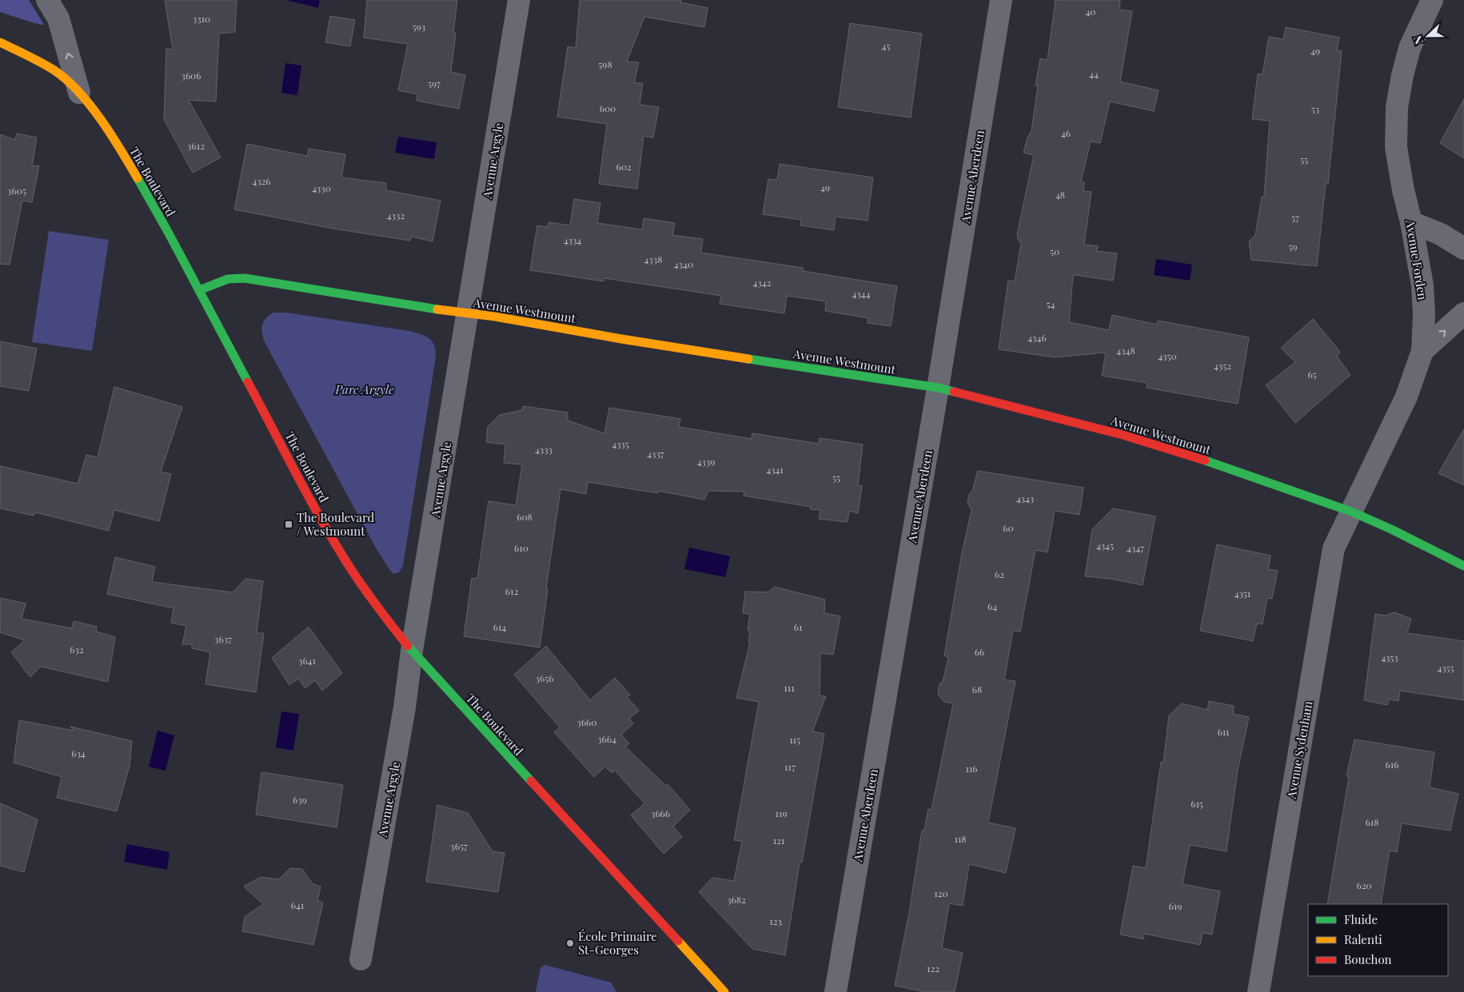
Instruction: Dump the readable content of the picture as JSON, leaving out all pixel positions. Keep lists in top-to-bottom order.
{
  "streets": {
    "street": [
      "Avenue Argyle",
      "Avenue Aberdeen",
      "The Boulevard",
      "Avenue Forden",
      "Avenue Westmount",
      "Avenue Sydenham"
    ]
  },
  "crossings": [
    ["Avenue Argyle", "The Boulevard"],
    ["Avenue Argyle", "Avenue Westmount"],
    ["Avenue Aberdeen", "Avenue Westmount"],
    ["The Boulevard", "Avenue Westmount"],
    ["Avenue Forden", "Avenue Westmount"],
    ["Avenue Forden", "Avenue Sydenham"],
    ["Avenue Westmount", "Avenue Sydenham"]
  ],
  "parks": ["Parc Argyle"],
  "places": {
    "transit": ["The Boulevard / Westmount"],
    "other": ["École Primaire St-Georges"]
  },
  "house_numbers": [
    "40",
    "3310",
    "593",
    "45",
    "49",
    "598",
    "44",
    "3606",
    "597",
    "600",
    "53",
    "46",
    "3612",
    "55",
    "602",
    "4326",
    "49",
    "4330",
    "3605",
    "48",
    "4332",
    "57",
    "4334",
    "59",
    "50",
    "4338",
    "4340",
    "4342",
    "4344",
    "54",
    "4346",
    "4348",
    "4350",
    "4352",
    "65",
    "4335",
    "4333",
    "4337",
    "4339",
    "4341",
    "55",
    "4343",
    "608",
    "60",
    "4345",
    "610",
    "4347",
    "62",
    "612",
    "4351",
    "64",
    "614",
    "61",
    "3637",
    "632",
    "66",
    "4353",
    "3641",
    "4355",
    "3656",
    "111",
    "68",
    "3660",
    "611",
    "3664",
    "115",
    "634",
    "616",
    "117",
    "116",
    "639",
    "615",
    "3666",
    "119",
    "618",
    "118",
    "121",
    "3657",
    "620",
    "120",
    "3682",
    "641",
    "619",
    "123",
    "122"
  ],
  "legend": ["Fluide", "Ralenti", "Bouchon"],
  "north": "left"
}
